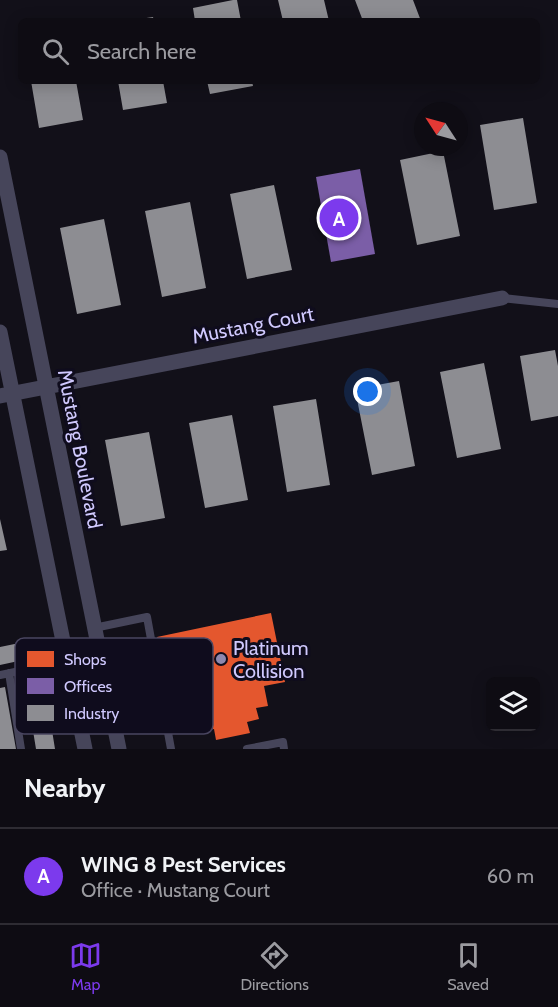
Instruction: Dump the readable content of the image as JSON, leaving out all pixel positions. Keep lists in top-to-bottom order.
{
  "streets": {
    "street": ["Mustang Court", "Mustang Boulevard"]
  },
  "crossings": [
    ["Mustang Court", "Mustang Boulevard"]
  ],
  "places": ["Platinum Collision"],
  "legend": ["Shops", "Offices", "Industry"],
  "north": "top left",
  "page": {
    "search": "Search here",
    "pins": "A",
    "heading": "Nearby",
    "list": [
      {
        "mark": "A",
        "name": "WING 8 Pest Services",
        "note": "Office · Mustang Court",
        "value": "60 m"
      }
    ],
    "nav": ["Map", "Directions", "Saved"]
  }
}
